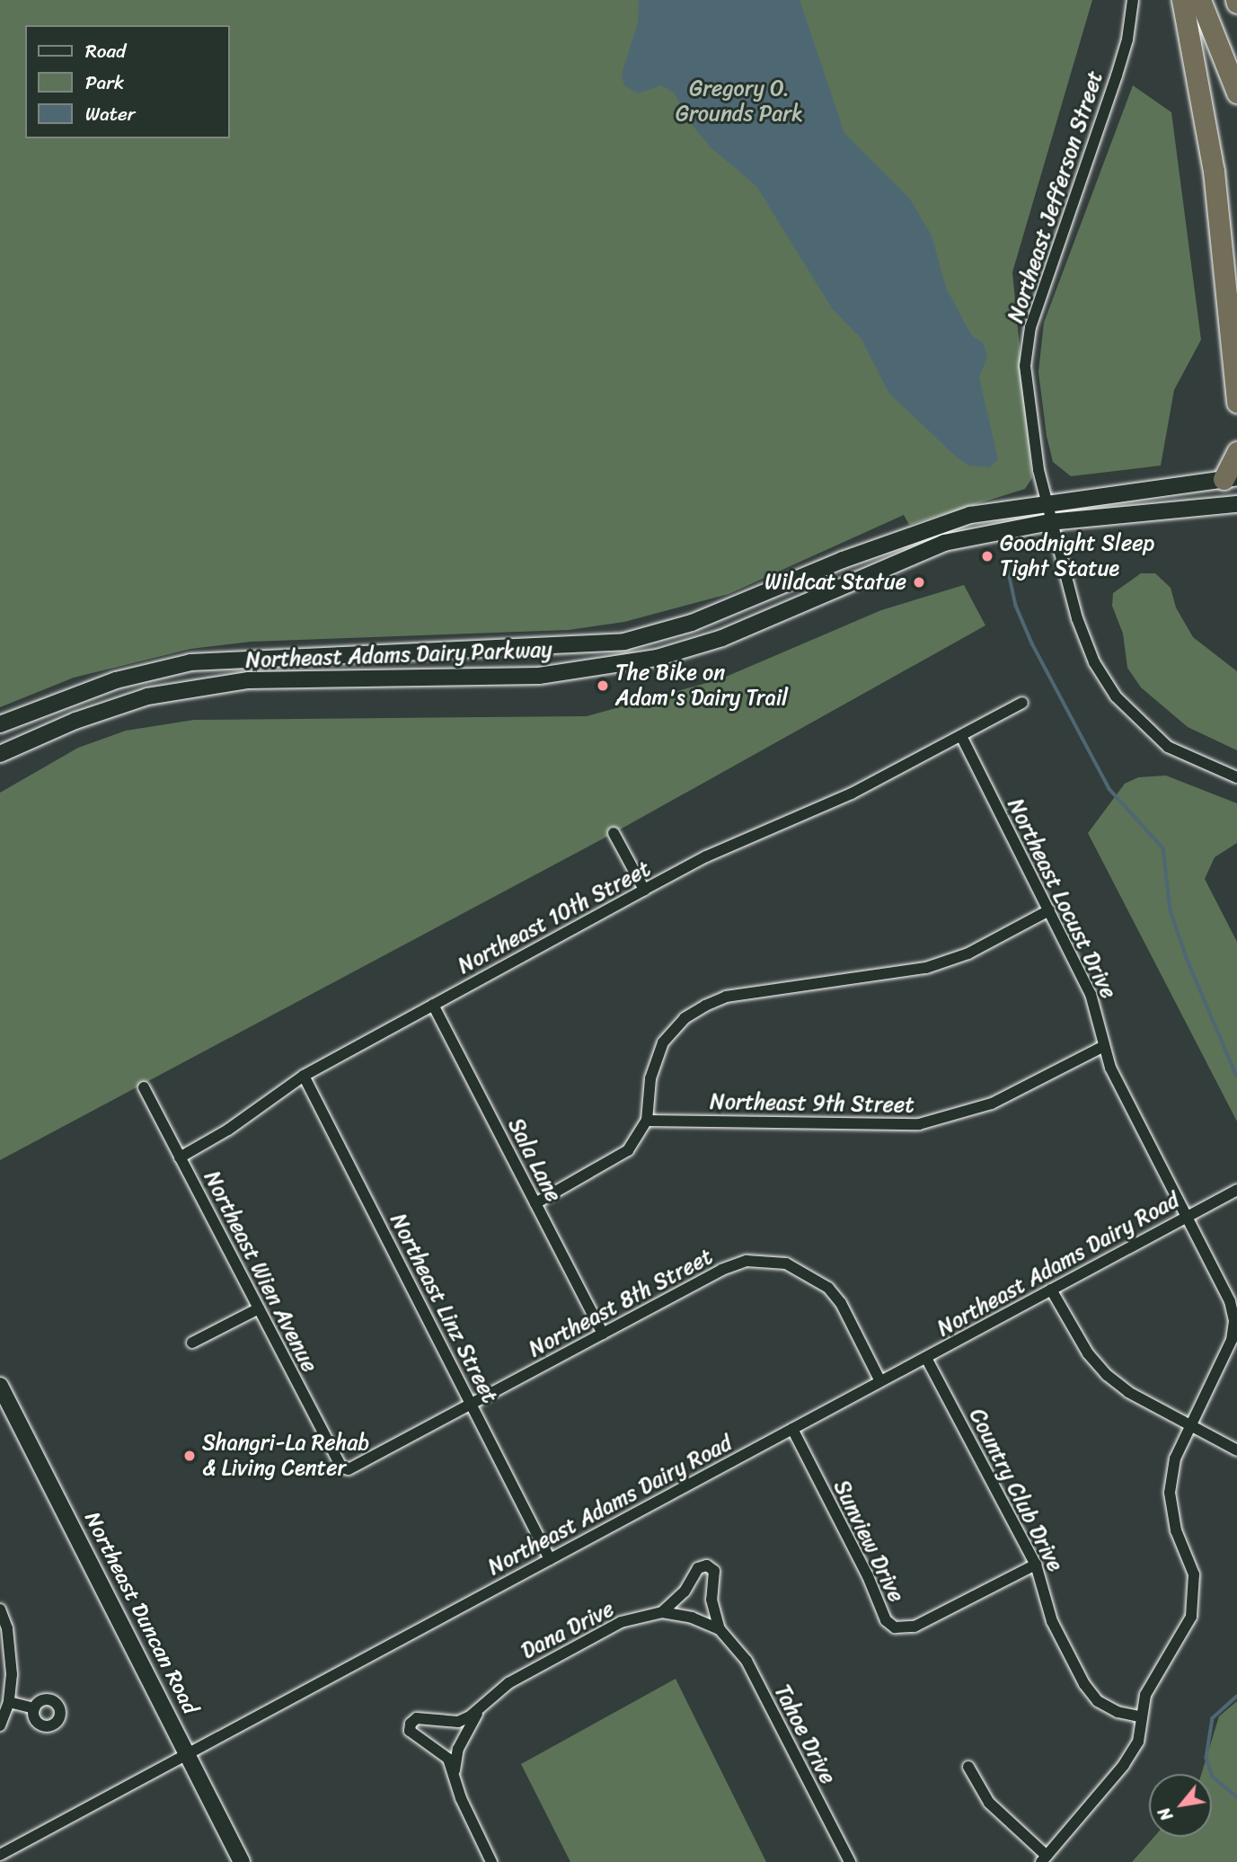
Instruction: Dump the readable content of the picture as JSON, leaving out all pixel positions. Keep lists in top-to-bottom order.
{
  "streets": {
    "main road": ["Northeast Adams Dairy Parkway", "Northeast Duncan Road"],
    "street": [
      "Northeast Jefferson Street",
      "Northeast Locust Drive",
      "Northeast 10th Street",
      "Northeast 9th Street",
      "Sala Lane",
      "Northeast Adams Dairy Road",
      "Northeast Wien Avenue",
      "Northeast 8th Street",
      "Northeast Linz Street",
      "Country Club Drive",
      "Sunview Drive",
      "Dana Drive",
      "Tahoe Drive"
    ]
  },
  "crossings": [
    ["Northeast Jefferson Street", "Northeast Adams Dairy Parkway"],
    ["Northeast Locust Drive", "Northeast 10th Street"],
    ["Northeast Locust Drive", "Northeast 9th Street"],
    ["Northeast Locust Drive", "Northeast Adams Dairy Road"],
    ["Northeast Locust Drive", "Country Club Drive"],
    ["Northeast 10th Street", "Sala Lane"],
    ["Northeast 10th Street", "Northeast Wien Avenue"],
    ["Northeast 10th Street", "Northeast Linz Street"],
    ["Sala Lane", "Northeast 8th Street"],
    ["Northeast Adams Dairy Road", "Northeast 8th Street"],
    ["Northeast Adams Dairy Road", "Northeast Linz Street"],
    ["Northeast Adams Dairy Road", "Country Club Drive"],
    ["Northeast Adams Dairy Road", "Sunview Drive"],
    ["Northeast Adams Dairy Road", "Northeast Duncan Road"],
    ["Northeast Wien Avenue", "Northeast 8th Street"],
    ["Northeast 8th Street", "Northeast Linz Street"],
    ["Country Club Drive", "Sunview Drive"],
    ["Dana Drive", "Tahoe Drive"]
  ],
  "parks": ["Gregory O. Grounds Park"],
  "places": [
    "Goodnight Sleep Tight Statue",
    "Wildcat Statue",
    "The Bike on Adam's Dairy Trail",
    "Shangri-La Rehab & Living Center"
  ],
  "legend": ["Road", "Park", "Water"],
  "north": "bottom left"
}
